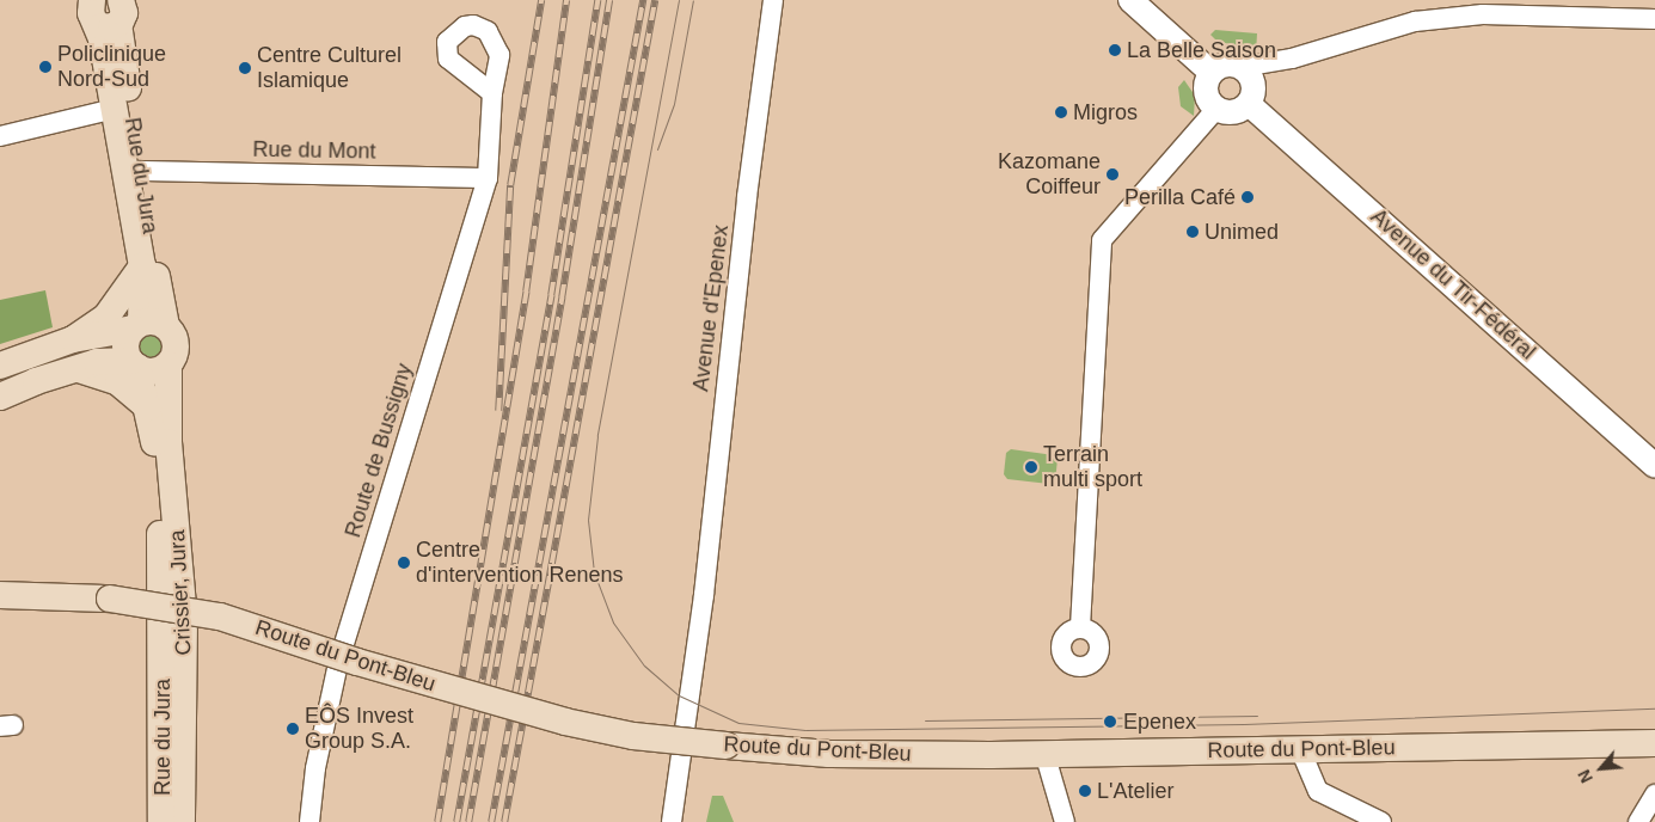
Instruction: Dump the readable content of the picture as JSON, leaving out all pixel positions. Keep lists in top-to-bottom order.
{
  "streets": {
    "main road": ["Rue du Jura", "Crissier, Jura", "Route du Pont-Bleu"],
    "street": [
      "Rue du Mont",
      "Avenue du Tir-Fédéral",
      "Avenue d'Epenex",
      "Route de Bussigny"
    ]
  },
  "crossings": [
    ["Rue du Mont", "Rue du Jura"],
    ["Rue du Mont", "Route de Bussigny"],
    ["Rue du Jura", "Crissier, Jura"]
  ],
  "places": [
    "La Belle Saison",
    "Policlinique Nord-Sud",
    "Centre Culturel Islamique",
    "Migros",
    "Kazomane Coiffeur",
    "Perilla Café",
    "Unimed",
    "Terrain multi sport",
    "Centre d'intervention Renens",
    "Epenex",
    "EÔS Invest Group S.A.",
    "L'Atelier"
  ],
  "north": "bottom left"
}
